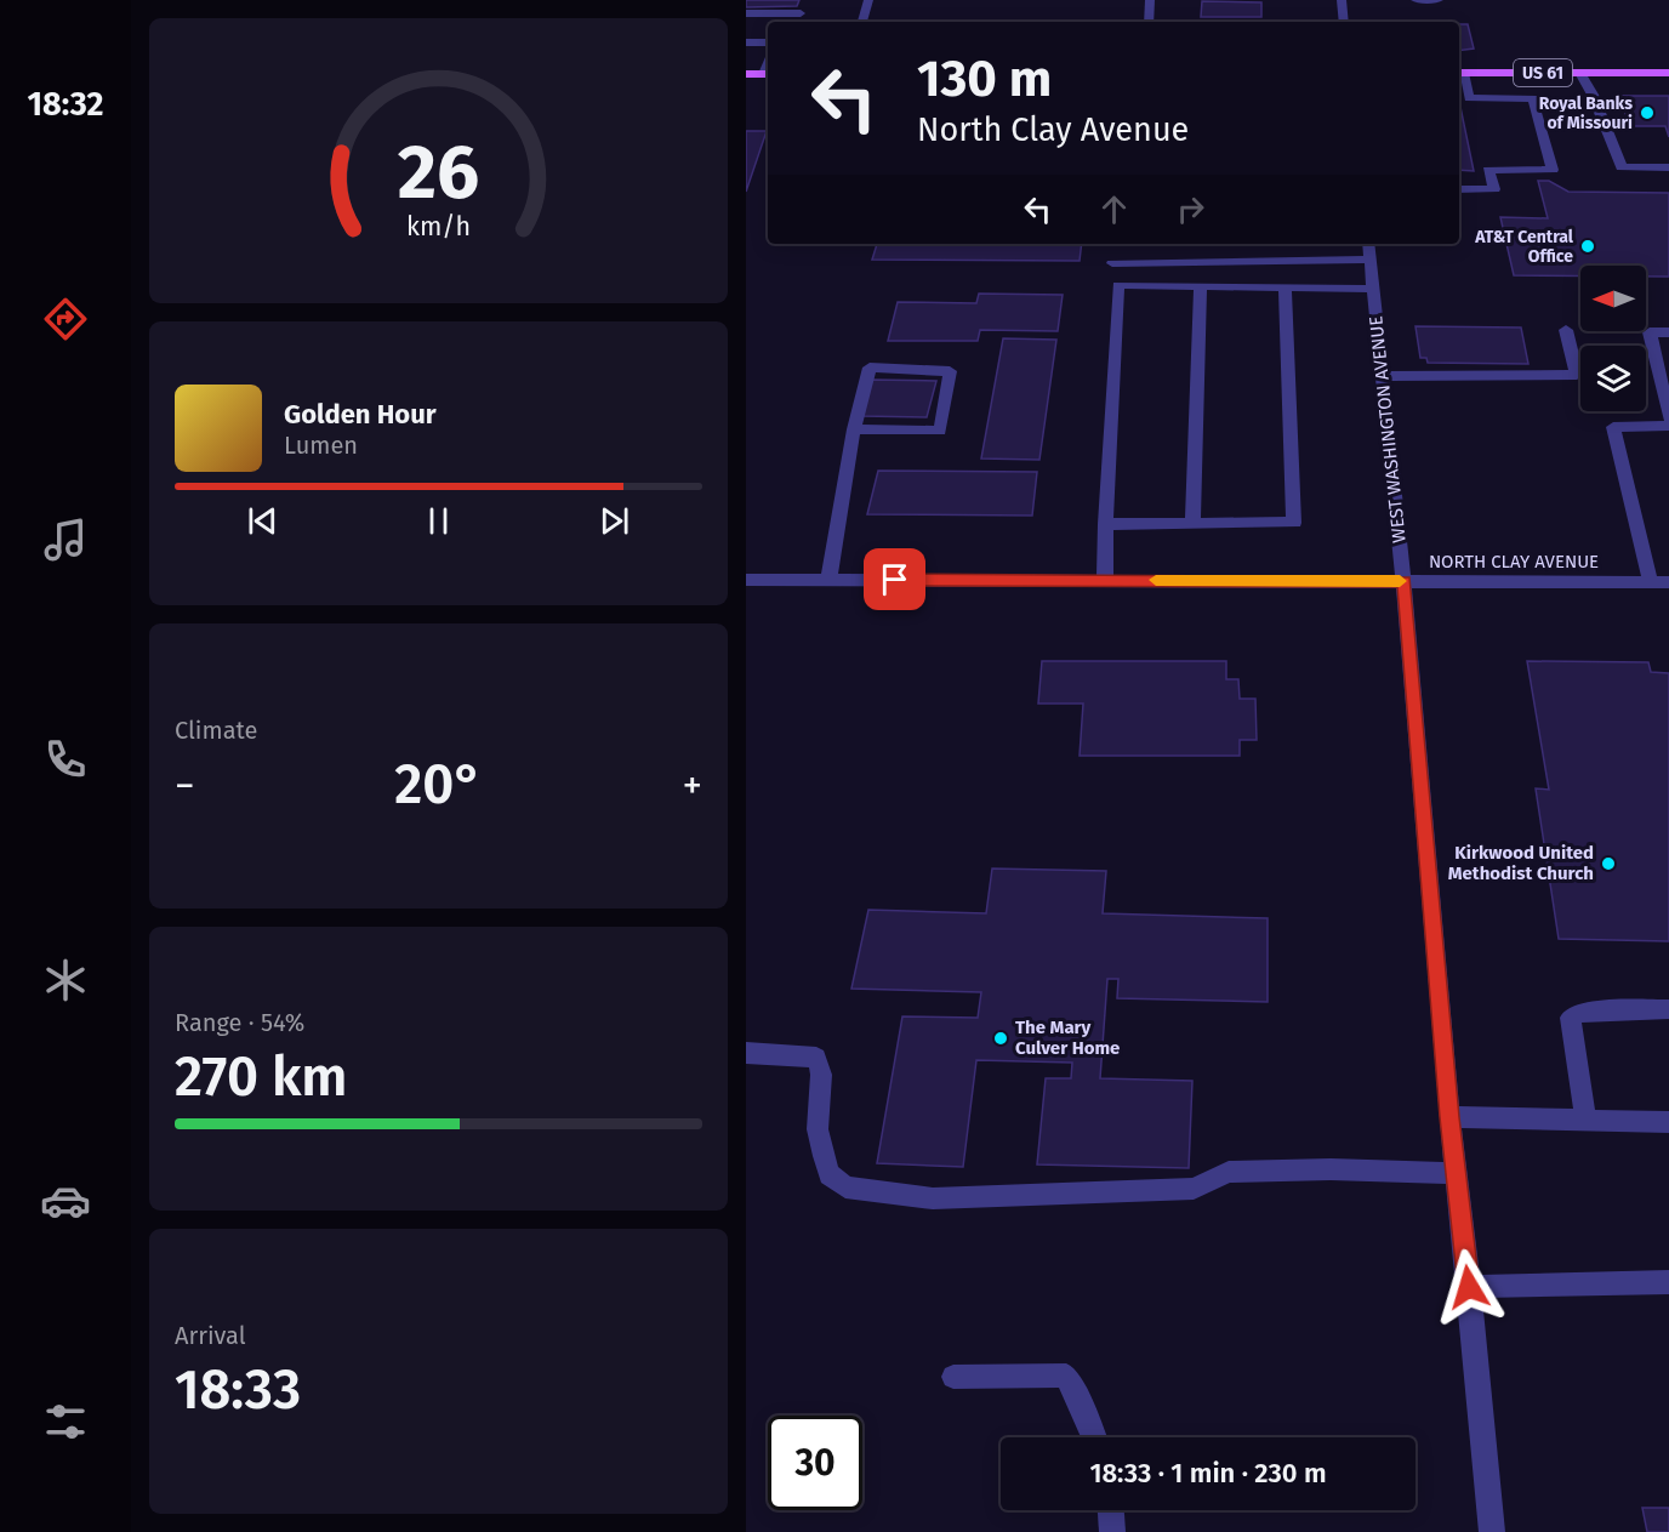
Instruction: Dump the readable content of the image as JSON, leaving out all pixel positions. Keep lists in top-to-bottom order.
{
  "streets": {
    "main road": ["US 61"],
    "street": ["WEST WASHINGTON AVENUE", "NORTH CLAY AVENUE"]
  },
  "crossings": [
    ["WEST WASHINGTON AVENUE", "NORTH CLAY AVENUE"]
  ],
  "places": [
    "Royal Banks of Missouri",
    "AT&T Central Office",
    "Kirkwood United Methodist Church",
    "The Mary Culver Home"
  ],
  "north": "left",
  "page": {
    "tabs": "18:32",
    "turn": ["130 m", "North Clay Avenue"],
    "song": ["Golden Hour", "Lumen"],
    "tile": [
      "Climate",
      ["Range · 54%", "270 km"],
      ["Arrival", "18:33"]
    ],
    "heat": ["−", "20°", "+"],
    "limit": "30",
    "trip": "18:33 · 1 min · 230 m",
    "gauge": ["26", "km/h"]
  }
}
